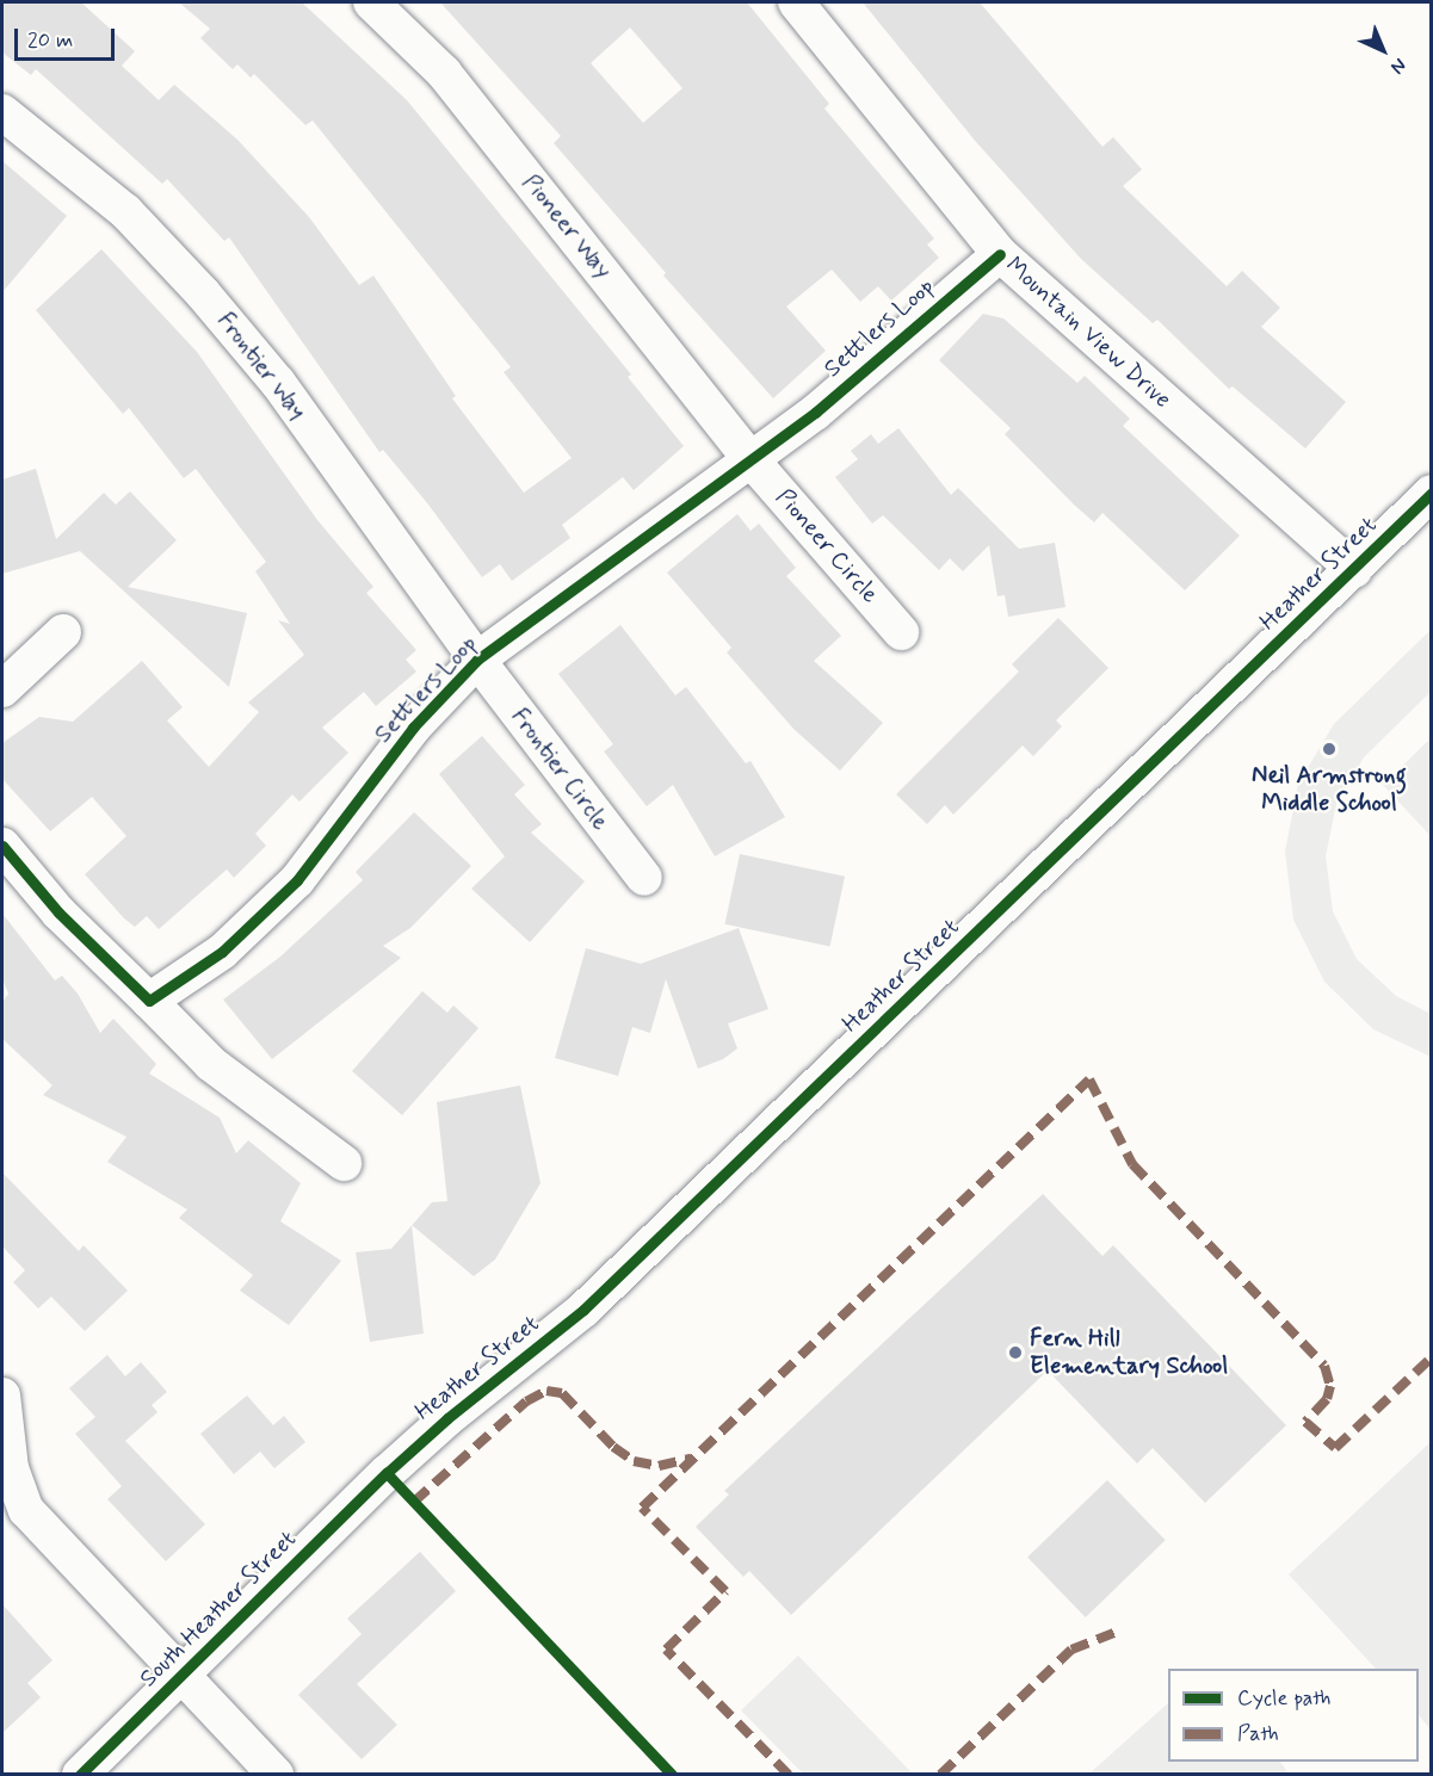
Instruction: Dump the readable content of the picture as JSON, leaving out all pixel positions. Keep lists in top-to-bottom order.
{
  "streets": {
    "street": [
      "Pioneer Way",
      "Settlers Loop",
      "Mountain View Drive",
      "Frontier Way",
      "Pioneer Circle",
      "Heather Street",
      "Frontier Circle",
      "South Heather Street"
    ]
  },
  "crossings": [
    ["Pioneer Way", "Settlers Loop"],
    ["Pioneer Way", "Pioneer Circle"],
    ["Settlers Loop", "Mountain View Drive"],
    ["Settlers Loop", "Frontier Way"],
    ["Settlers Loop", "Pioneer Circle"],
    ["Settlers Loop", "Frontier Circle"],
    ["Mountain View Drive", "Heather Street"],
    ["Frontier Way", "Frontier Circle"],
    ["Heather Street", "South Heather Street"]
  ],
  "places": ["Neil Armstrong Middle School", "Fern Hill Elementary School"],
  "legend": ["Cycle path", "Path"],
  "scale_bar": "20 m",
  "north": "bottom right"
}
